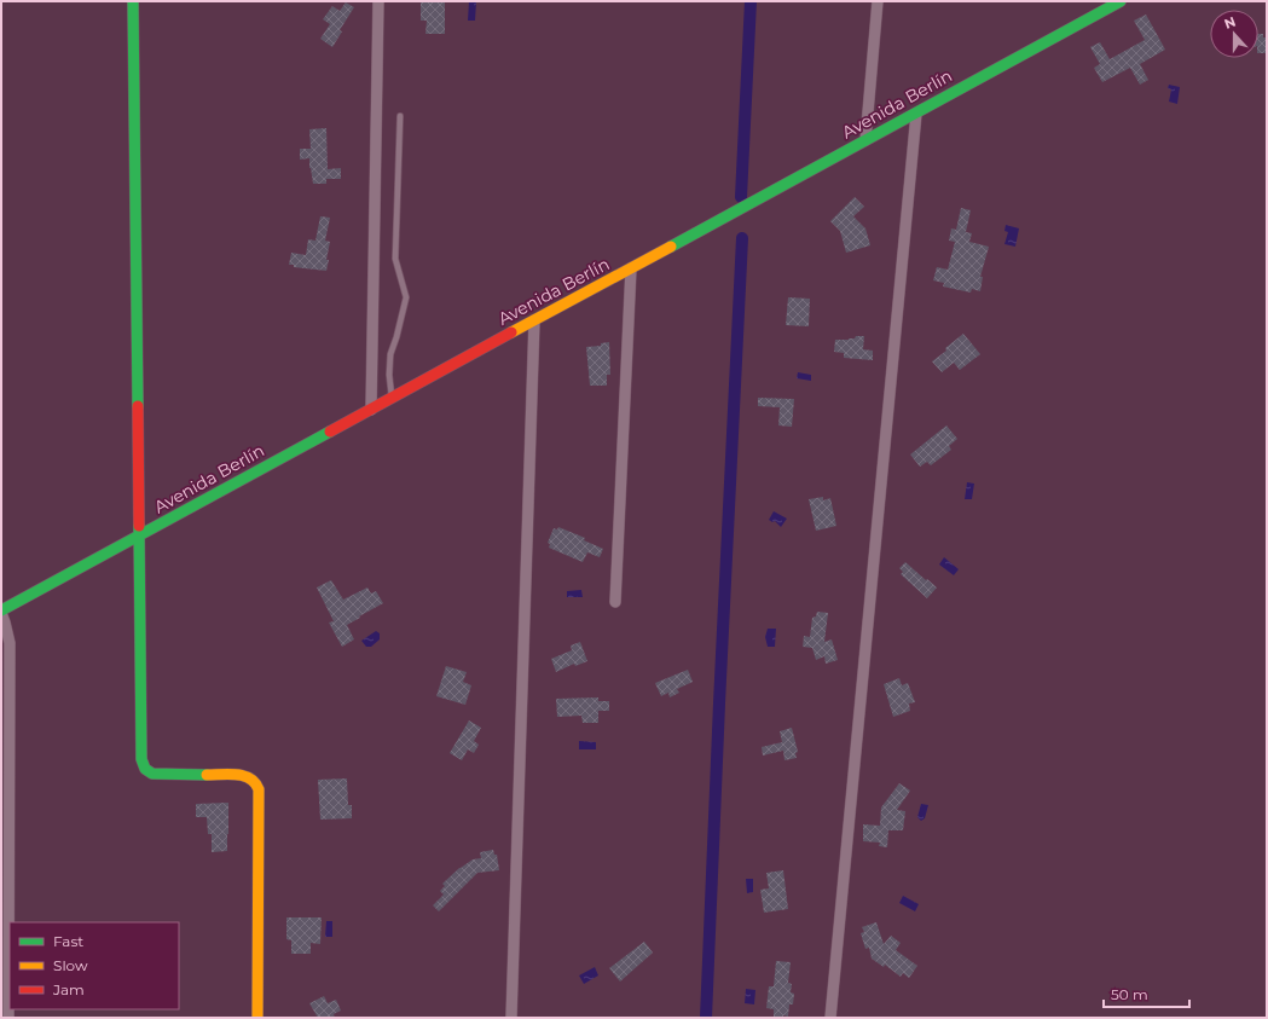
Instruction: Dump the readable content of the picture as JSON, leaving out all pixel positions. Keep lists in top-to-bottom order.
{
  "streets": {
    "street": ["Avenida Berlín"]
  },
  "legend": ["Fast", "Slow", "Jam"],
  "scale_bar": "50 m",
  "north": "top"
}
